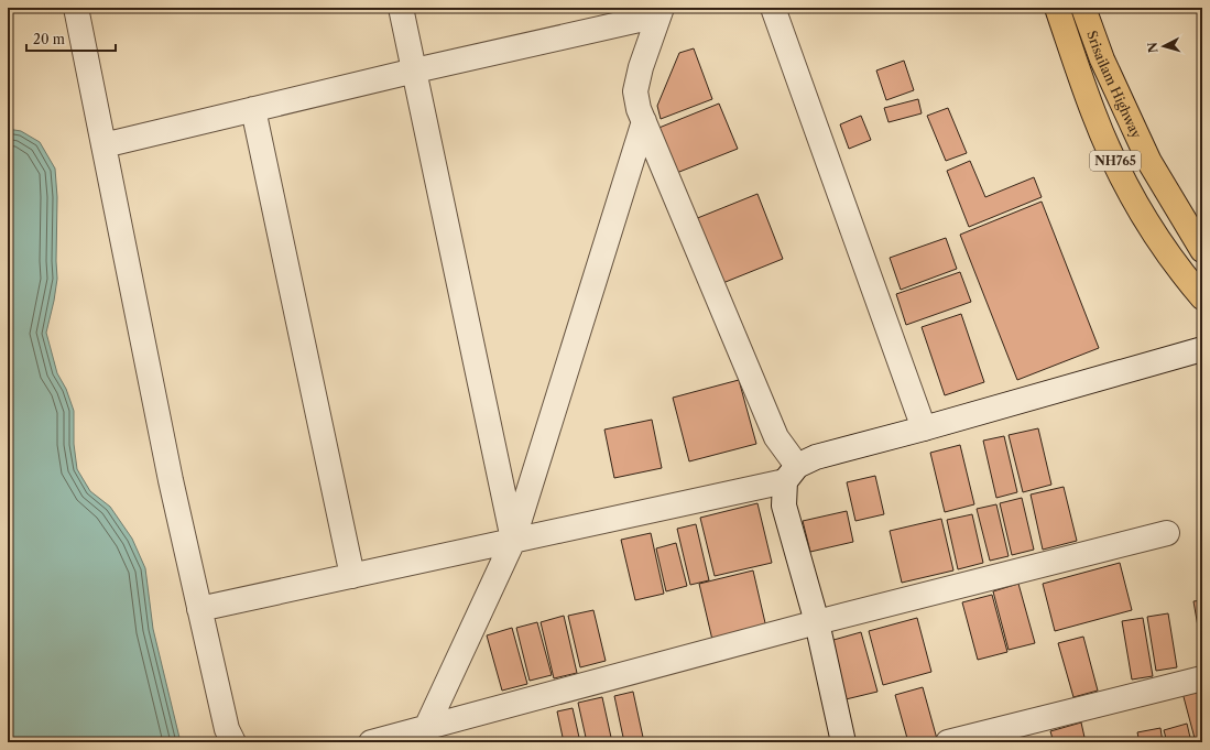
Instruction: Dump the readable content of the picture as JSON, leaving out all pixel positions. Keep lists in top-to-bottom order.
{
  "streets": {
    "highway": ["Srisailam Highway", "NH765"]
  },
  "scale_bar": "20 m",
  "north": "left"
}
